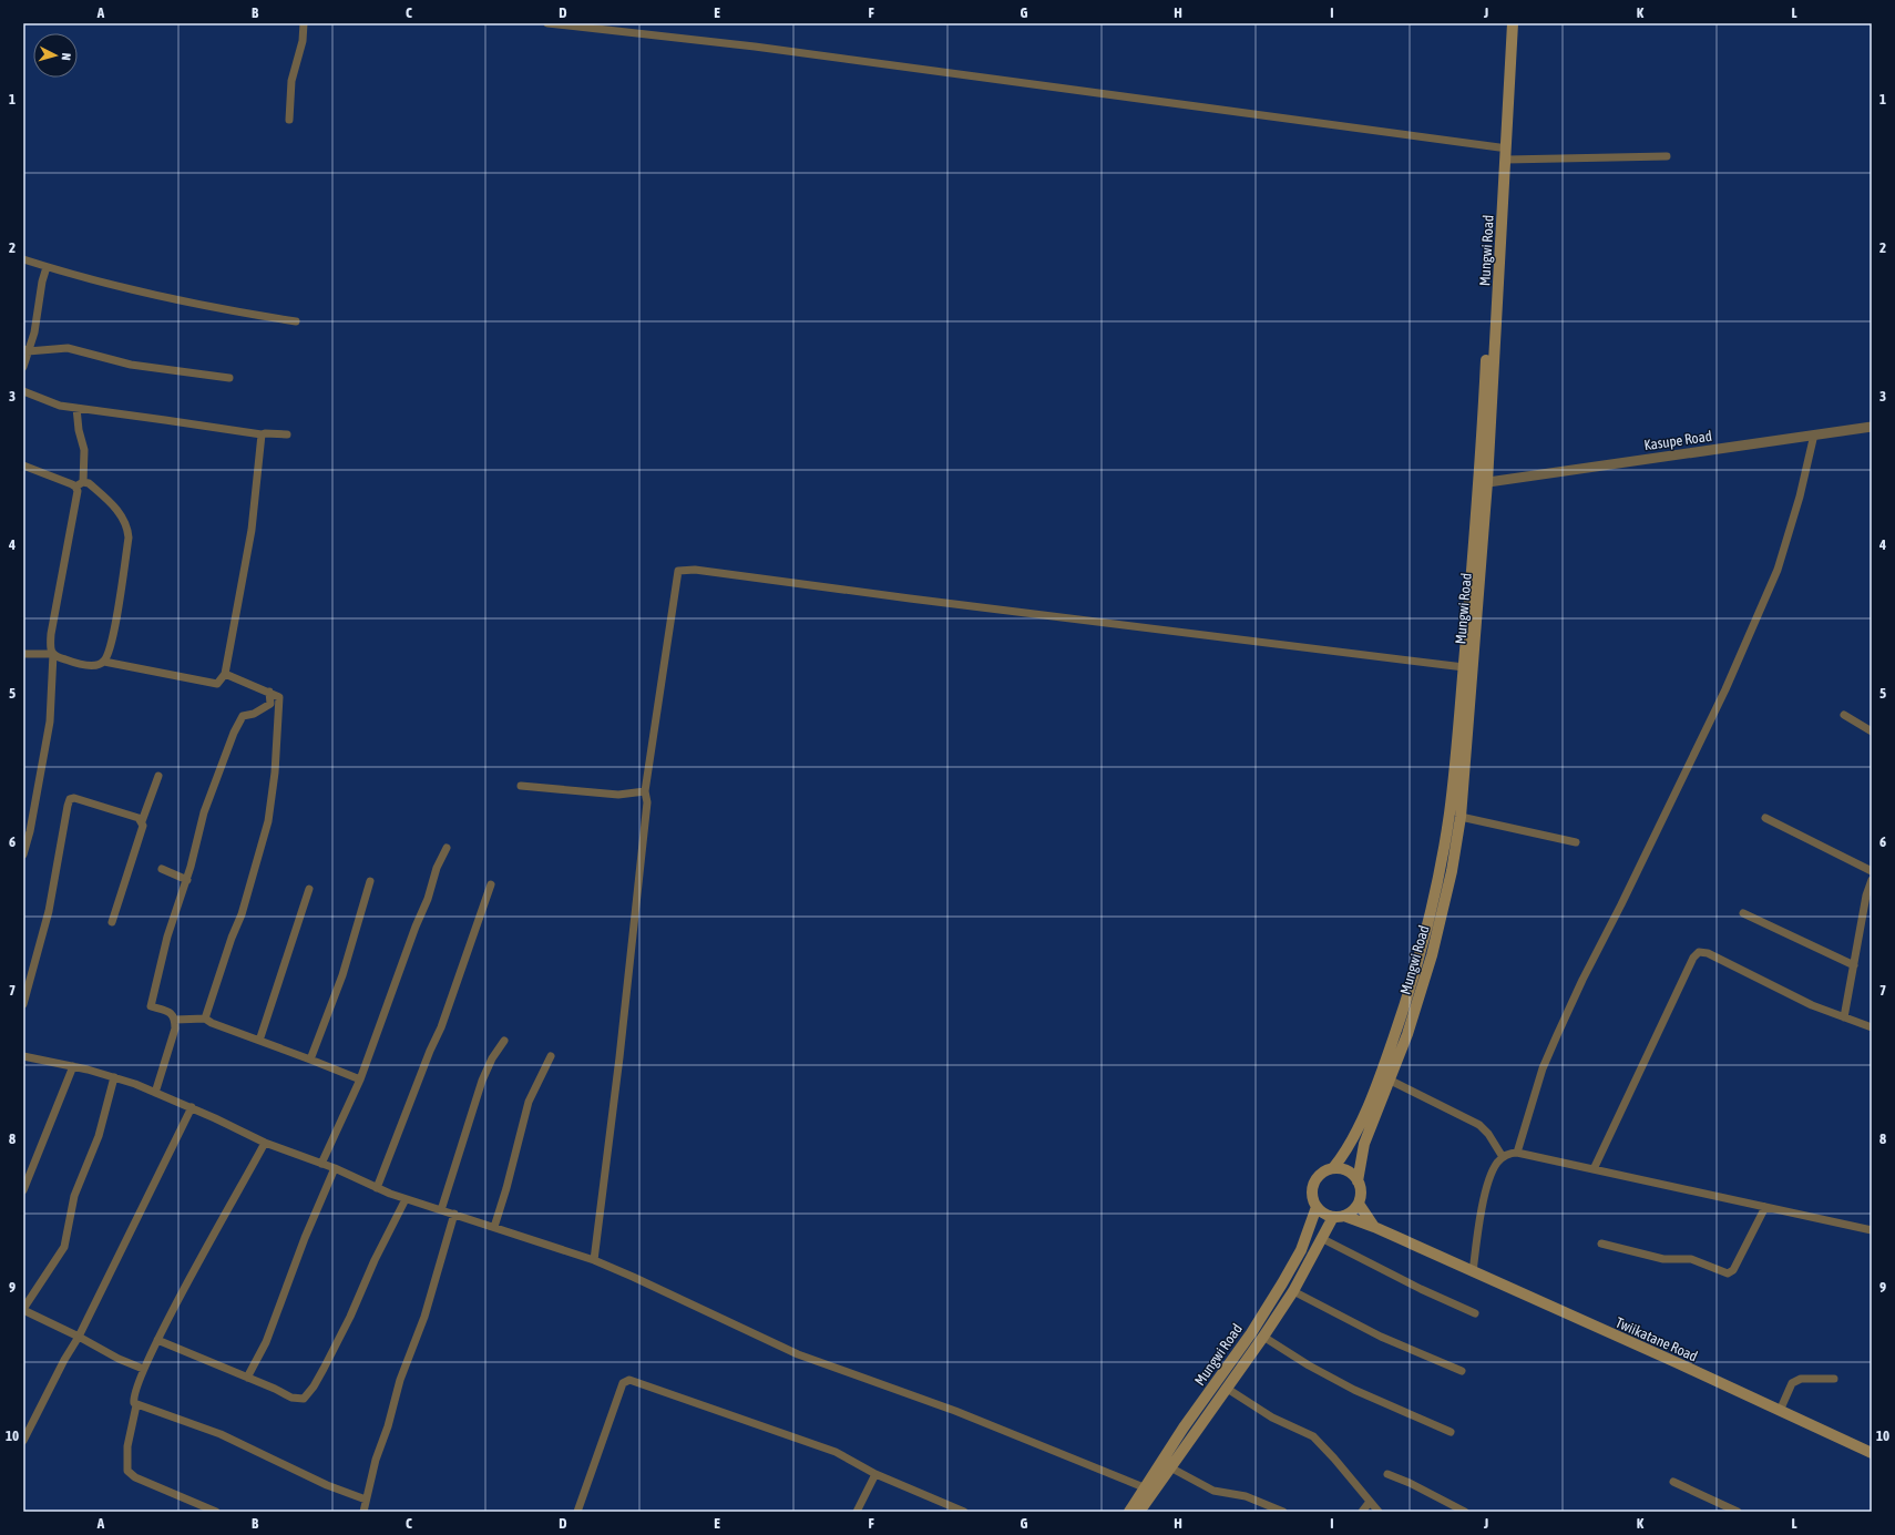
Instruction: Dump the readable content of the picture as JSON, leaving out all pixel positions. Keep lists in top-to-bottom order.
{
  "streets": {
    "main road": ["Mungwi Road", "Twiikatane Road"],
    "street": ["Kasupe Road"]
  },
  "crossings": [
    ["Mungwi Road", "Kasupe Road"],
    ["Mungwi Road", "Twiikatane Road"]
  ],
  "north": "right",
  "grid": {
    "columns": [
      "A",
      "B",
      "C",
      "D",
      "E",
      "F",
      "G",
      "H",
      "I",
      "J",
      "K",
      "L"
    ],
    "rows": [
      "1",
      "2",
      "3",
      "4",
      "5",
      "6",
      "7",
      "8",
      "9",
      "10"
    ]
  }
}
